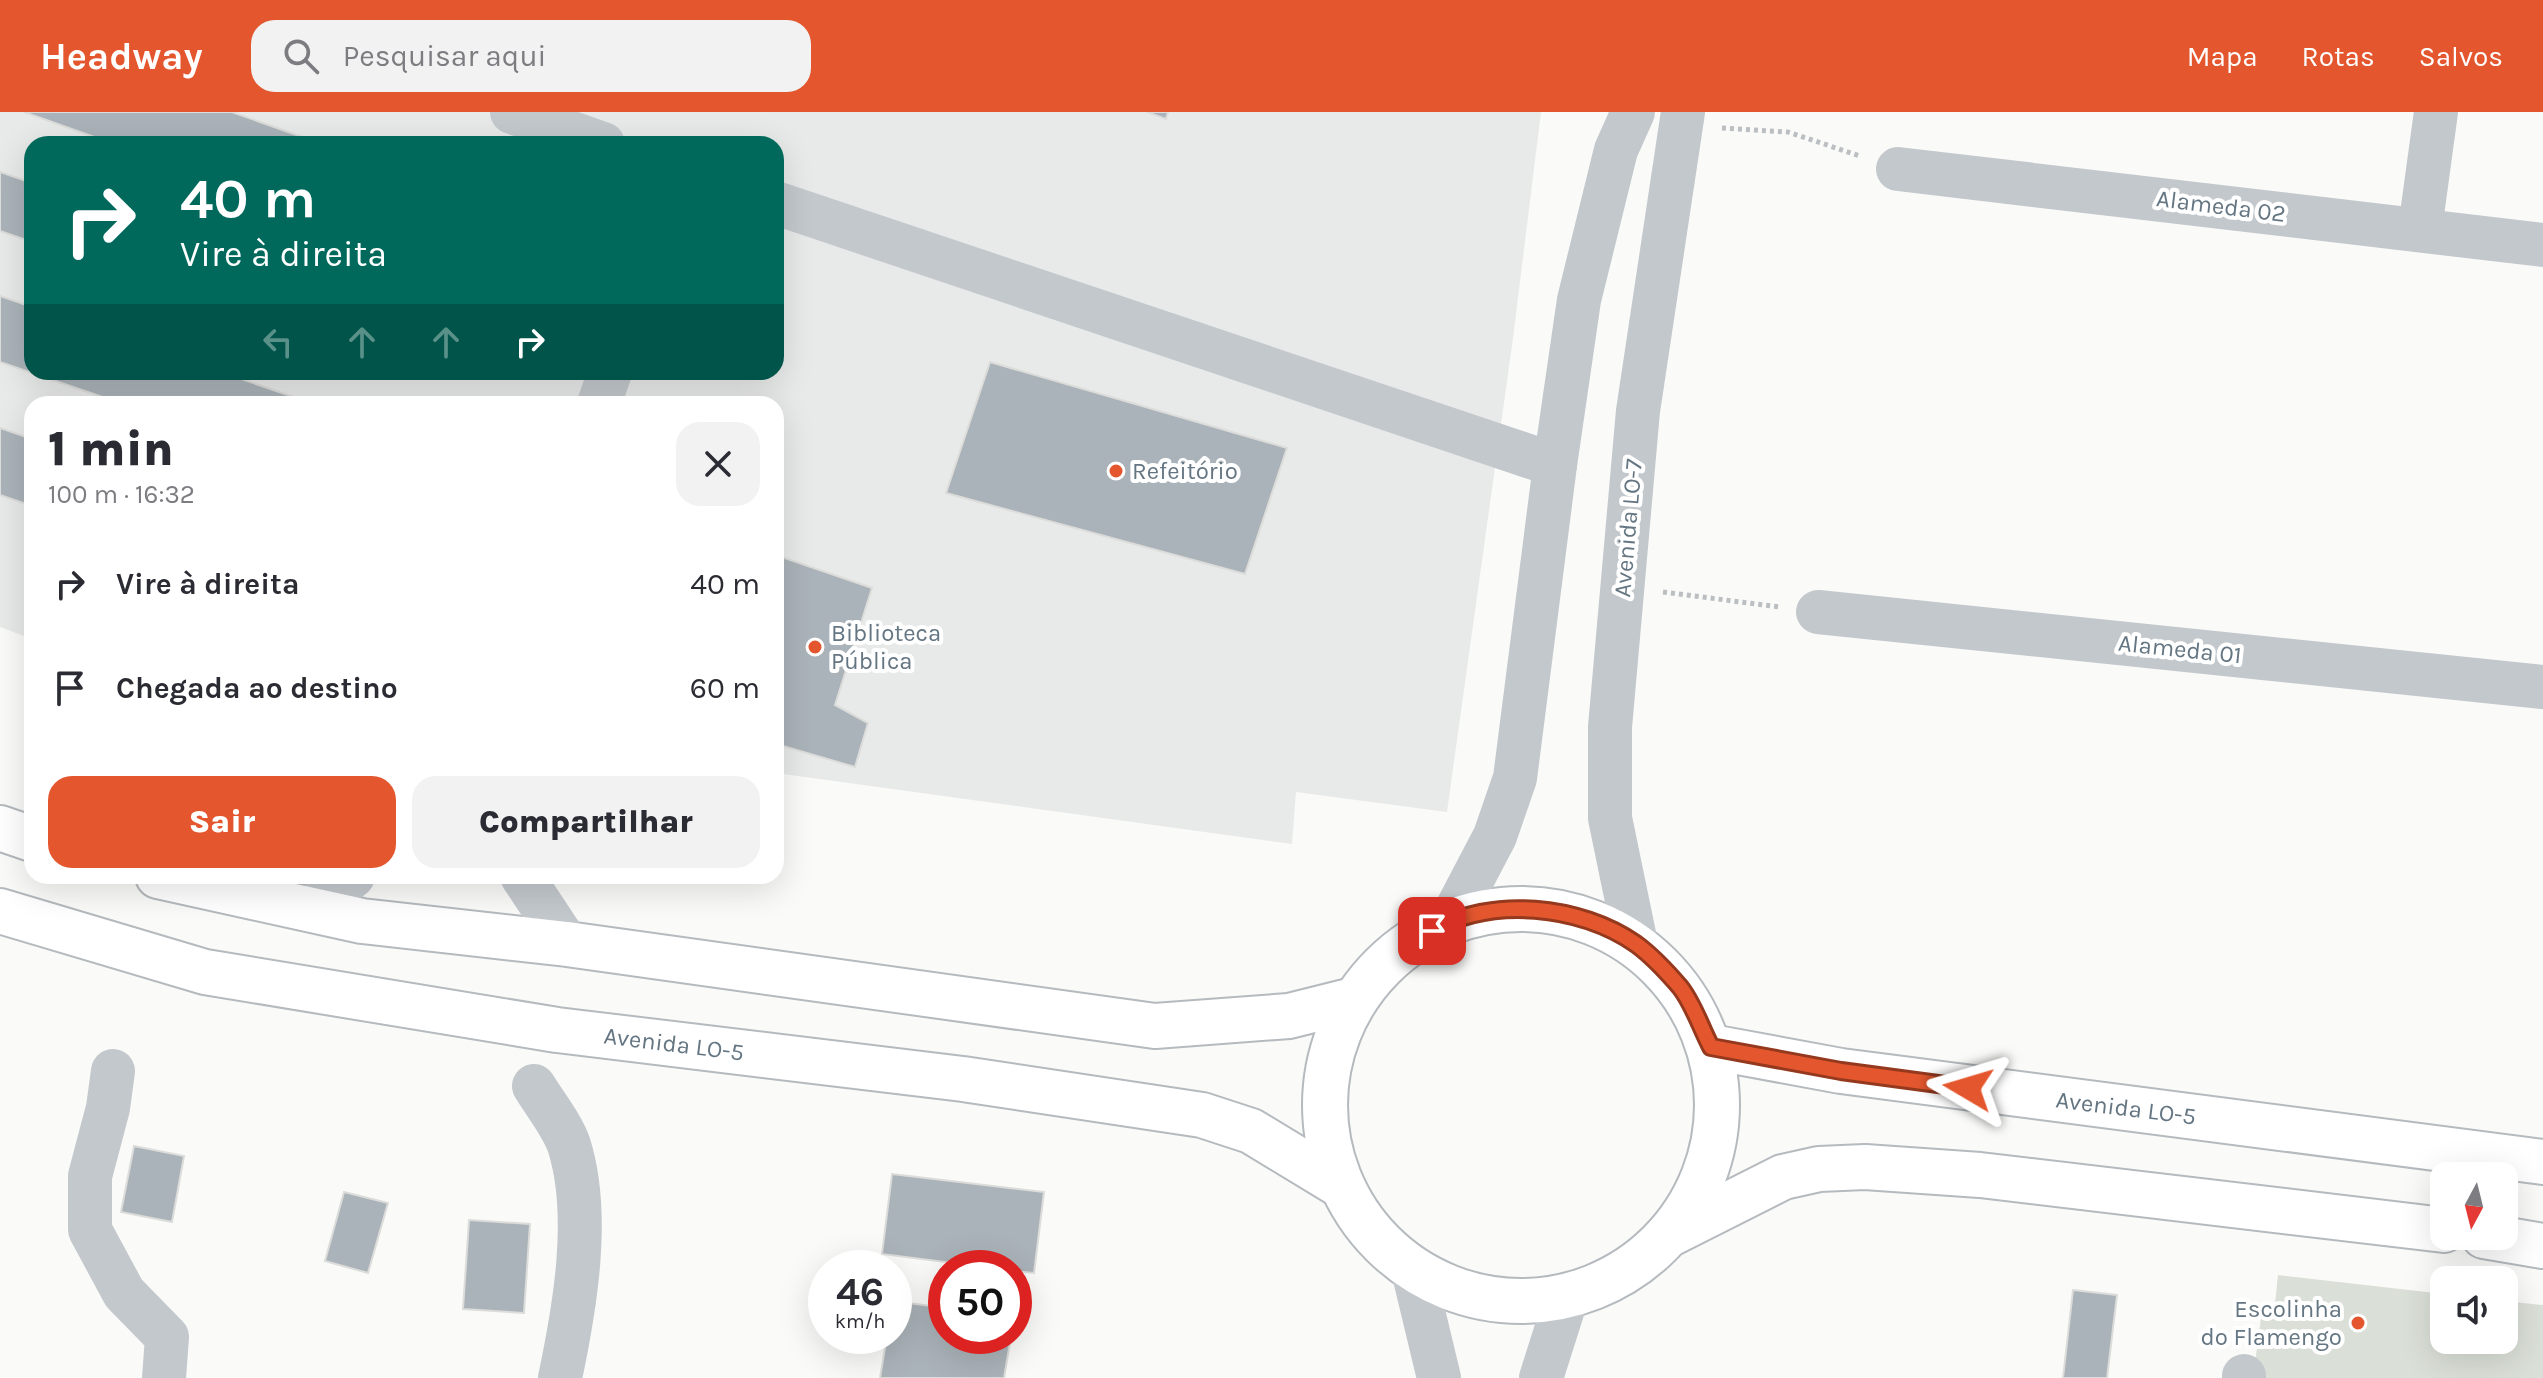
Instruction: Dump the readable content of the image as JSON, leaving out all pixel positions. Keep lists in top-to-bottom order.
{
  "streets": {
    "main road": ["Avenida LO-5"],
    "street": ["Alameda 02", "Avenida LO-7", "Alameda 01"]
  },
  "places": ["Refeitório", "Biblioteca Pública", "Escolinha do Flamengo"],
  "north": "bottom",
  "page": {
    "header": "Headway",
    "search": "Pesquisar aqui",
    "nav": ["Mapa", "Rotas", "Salvos"],
    "turn": ["40 m", "Vire à direita"],
    "heading": ["1 min", "100 m · 16:32"],
    "list": [
      {
        "name": "Vire à direita",
        "value": "40 m"
      },
      {
        "name": "Chegada ao destino",
        "value": "60 m"
      }
    ],
    "buttons": ["Sair", "Compartilhar"],
    "speed": "46 km/h",
    "limit": "50"
  }
}
